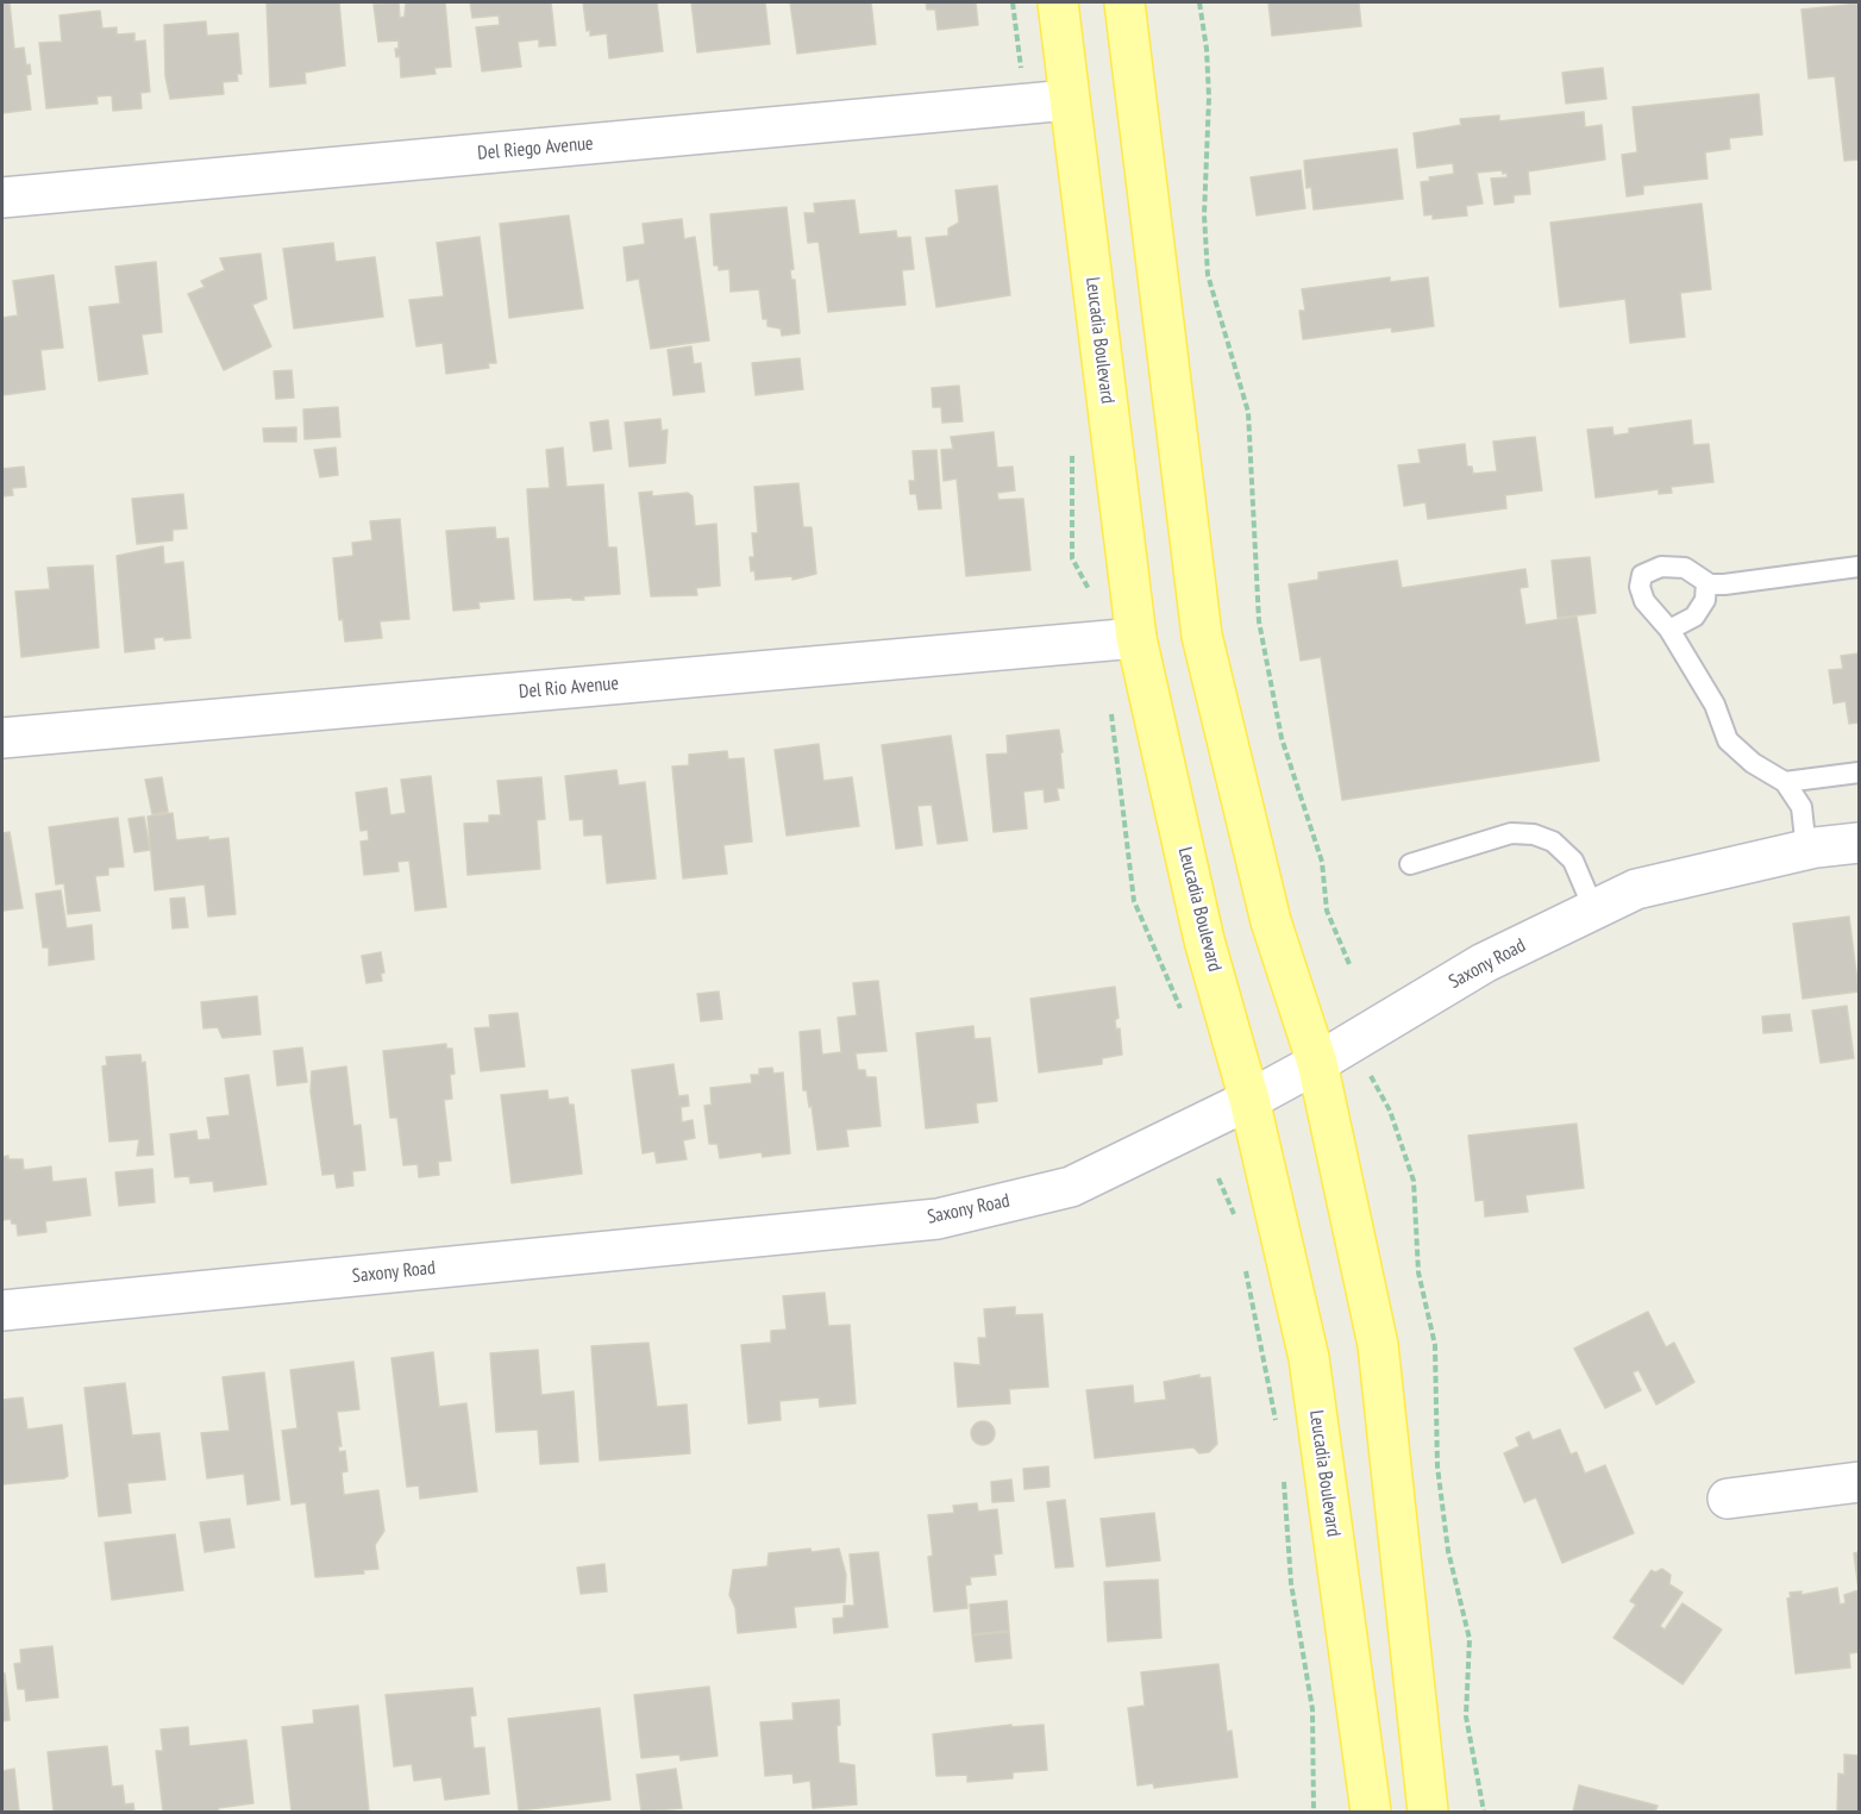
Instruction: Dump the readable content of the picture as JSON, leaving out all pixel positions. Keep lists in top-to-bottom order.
{
  "streets": {
    "main road": ["Leucadia Boulevard"],
    "street": ["Del Riego Avenue", "Del Rio Avenue", "Saxony Road"]
  },
  "crossings": [
    ["Del Riego Avenue", "Leucadia Boulevard"],
    ["Leucadia Boulevard", "Del Rio Avenue"],
    ["Leucadia Boulevard", "Saxony Road"]
  ]
}
